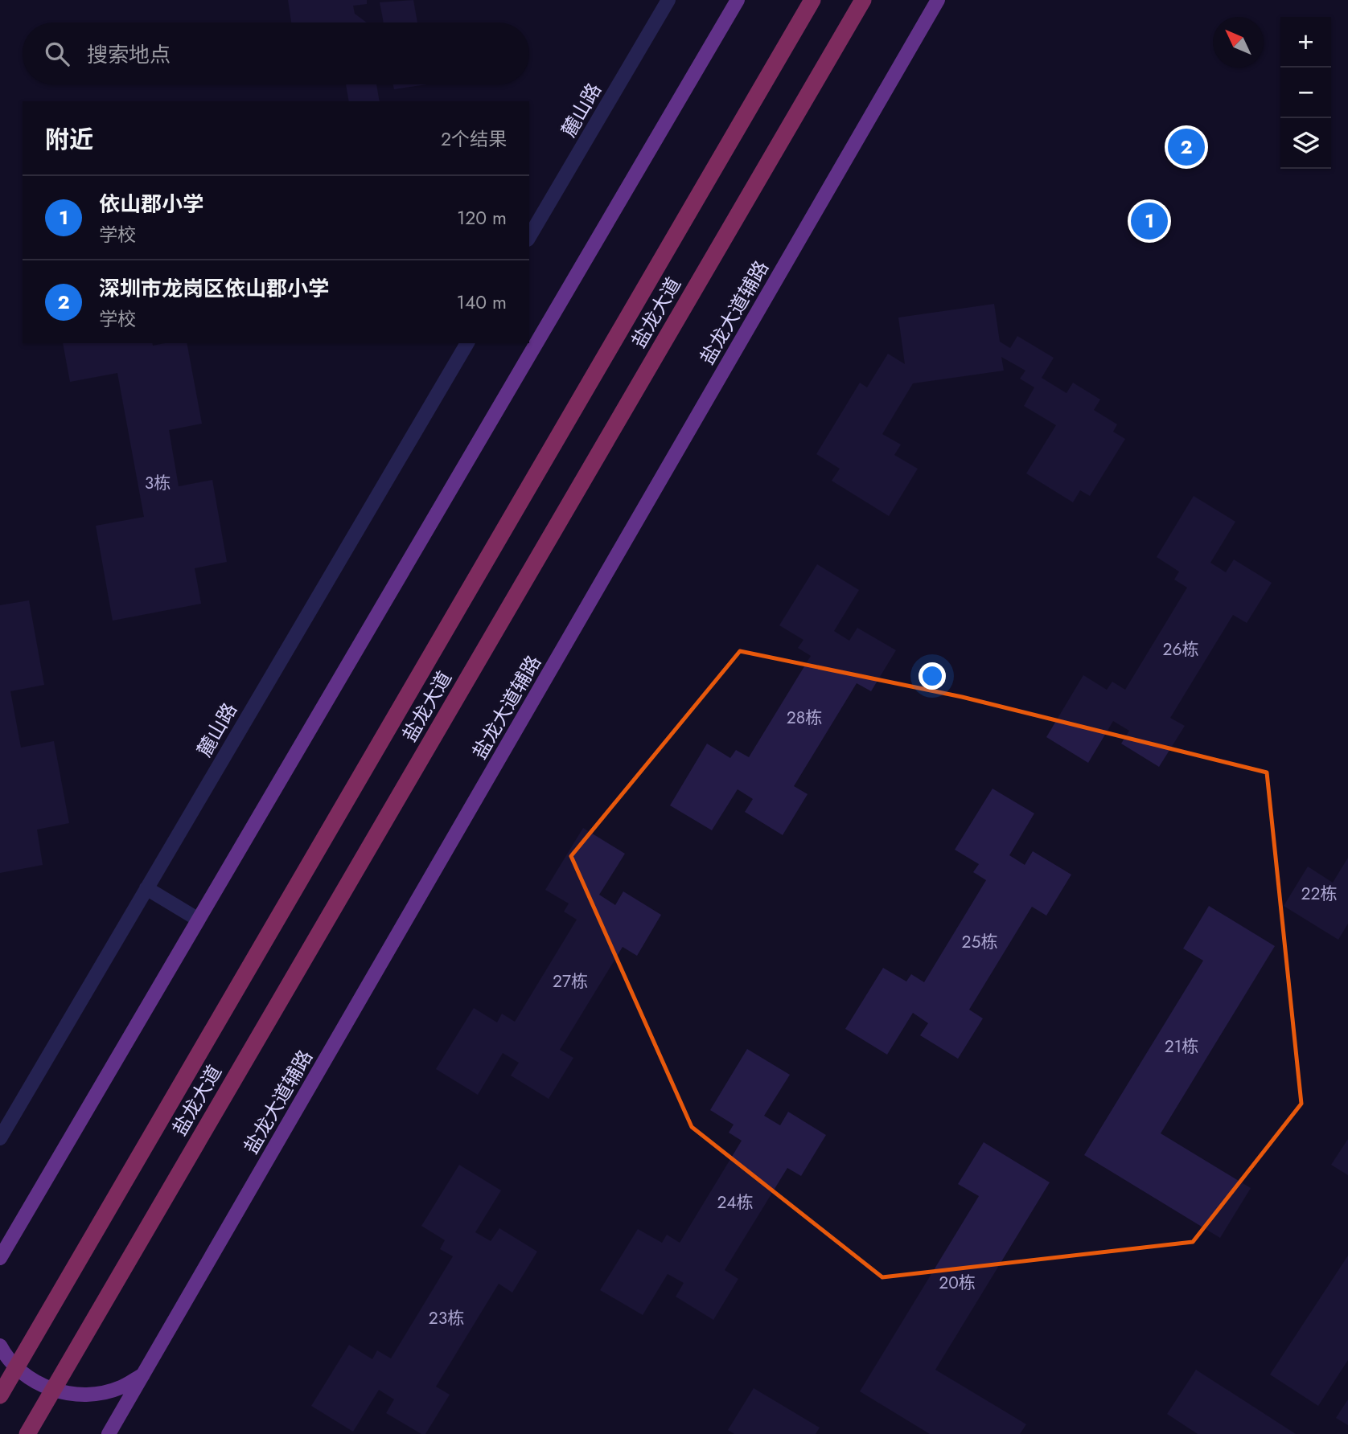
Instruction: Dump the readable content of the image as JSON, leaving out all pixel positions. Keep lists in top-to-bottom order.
{
  "streets": {
    "highway": ["盐龙大道"],
    "main road": ["盐龙大道辅路"],
    "street": ["麓山路"]
  },
  "house_numbers": [
    "3栋",
    "26栋",
    "28栋",
    "22栋",
    "25栋",
    "27栋",
    "21栋",
    "24栋",
    "20栋",
    "23栋"
  ],
  "north": "top left",
  "page": {
    "map_buttons": ["+", "−"],
    "search": "搜索地点",
    "heading": ["附近", "2个结果"],
    "pins": ["2", "1"],
    "list": [
      {
        "mark": "1",
        "name": "依山郡小学",
        "note": "学校",
        "value": "120 m"
      },
      {
        "mark": "2",
        "name": "深圳市龙岗区依山郡小学",
        "note": "学校",
        "value": "140 m"
      }
    ]
  }
}
